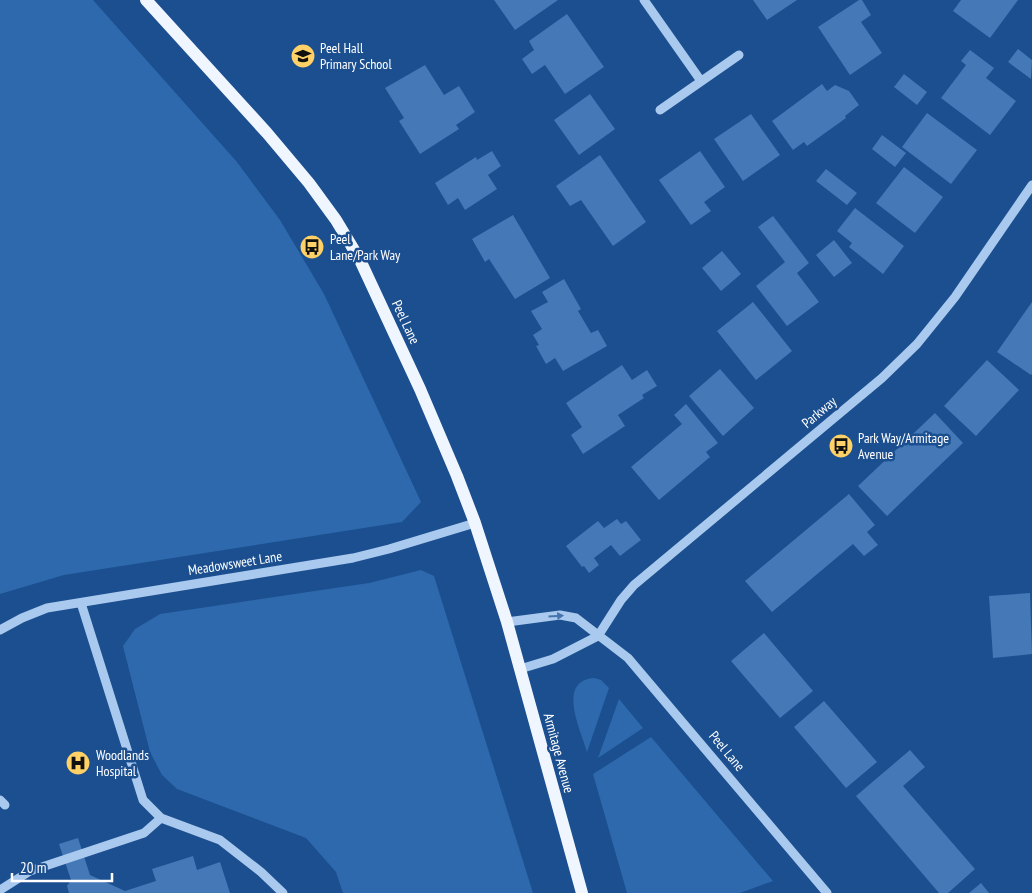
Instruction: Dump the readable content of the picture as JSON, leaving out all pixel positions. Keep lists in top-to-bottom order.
{
  "streets": {
    "main road": ["Peel Lane", "Armitage Avenue"],
    "street": ["Parkway", "Meadowsweet Lane"]
  },
  "crossings": [
    ["Peel Lane", "Parkway"],
    ["Peel Lane", "Meadowsweet Lane"],
    ["Peel Lane", "Armitage Avenue"]
  ],
  "places": {
    "school or university": ["Peel Hall Primary School"],
    "bus stop": ["Peel Lane/Park Way", "Park Way/Armitage Avenue"],
    "hospital": ["Woodlands Hospital"]
  },
  "scale_bar": "20 m"
}
